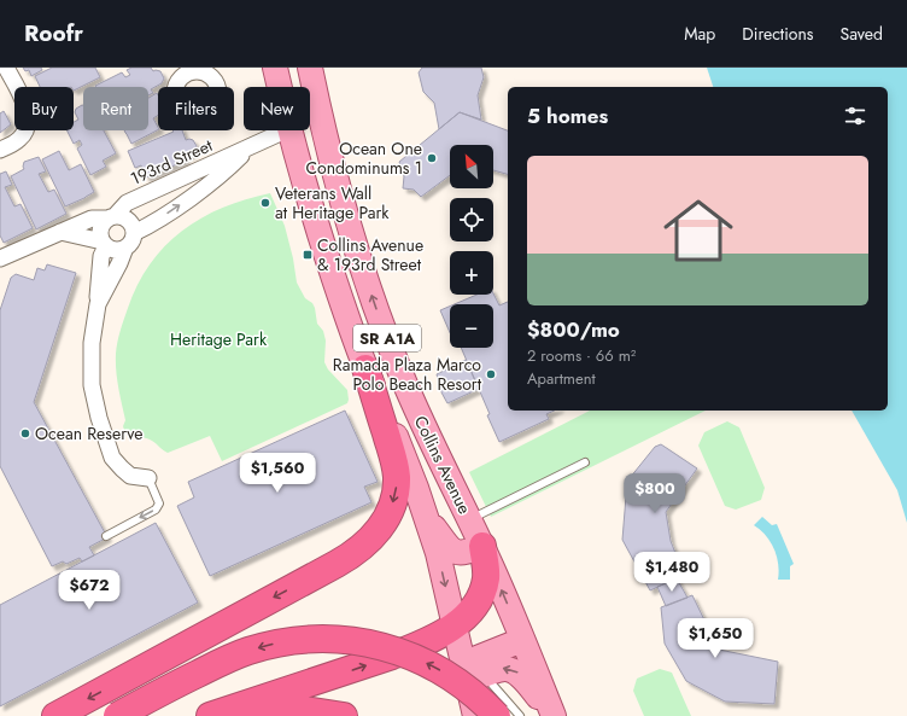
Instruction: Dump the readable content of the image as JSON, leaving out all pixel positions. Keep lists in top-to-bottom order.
{
  "streets": {
    "main road": ["SR A1A", "Collins Avenue"],
    "street": ["193rd Street"]
  },
  "parks": ["Heritage Park"],
  "places": {
    "other": [
      "Ocean One Condominums 1",
      "Veterans Wall at Heritage Park",
      "Ramada Plaza Marco Polo Beach Resort",
      "Ocean Reserve"
    ],
    "transit": ["Collins Avenue & 193rd Street"]
  },
  "north": "top left",
  "page": {
    "header": "Roofr",
    "nav": ["Map", "Directions", "Saved"],
    "chip": [
      "Buy",
      "Rent",
      "Filters",
      "New"
    ],
    "heading": "5 homes",
    "map_buttons": ["+", "−"],
    "list": [
      {
        "name": "$800/mo",
        "note": "2 rooms · 66 m² · Apartment"
      }
    ],
    "price": [
      "$1,560",
      "$800",
      "$1,480",
      "$672",
      "$1,650"
    ]
  }
}
